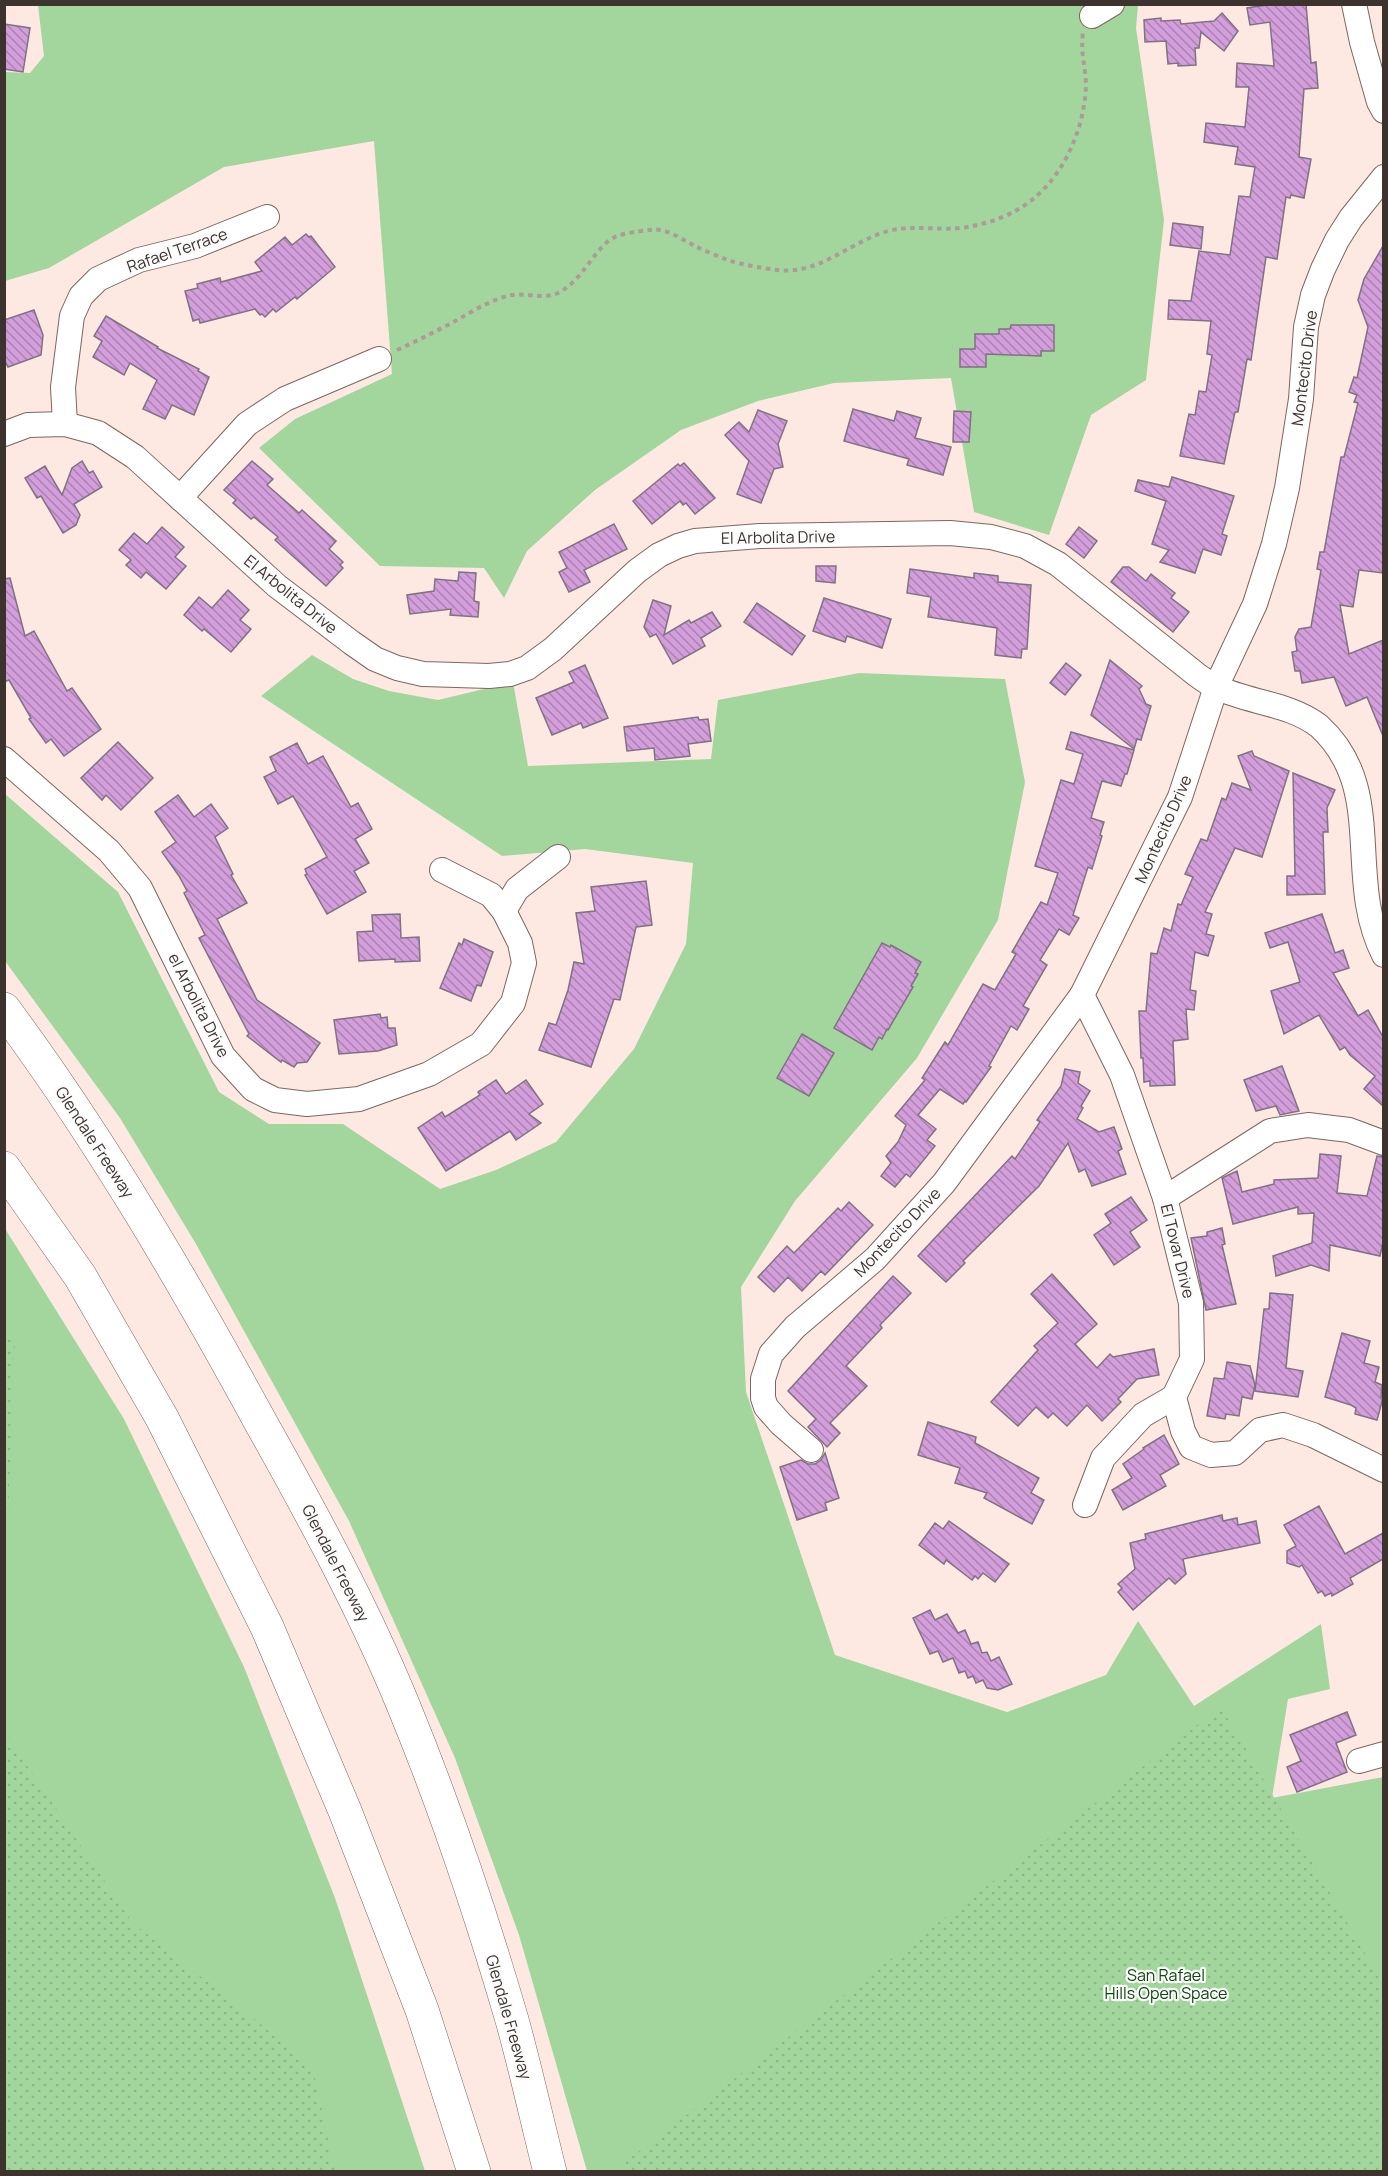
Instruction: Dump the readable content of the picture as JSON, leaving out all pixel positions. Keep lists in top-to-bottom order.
{
  "streets": {
    "highway": ["Glendale Freeway"],
    "street": [
      "Rafael Terrace",
      "Montecito Drive",
      "El Arbolita Drive",
      "el Arbolita Drive",
      "El Tovar Drive"
    ]
  },
  "crossings": [
    ["Rafael Terrace", "El Arbolita Drive"],
    ["Montecito Drive", "El Arbolita Drive"],
    ["Montecito Drive", "El Tovar Drive"]
  ],
  "parks": ["San Rafael Hills Open Space"]
}
